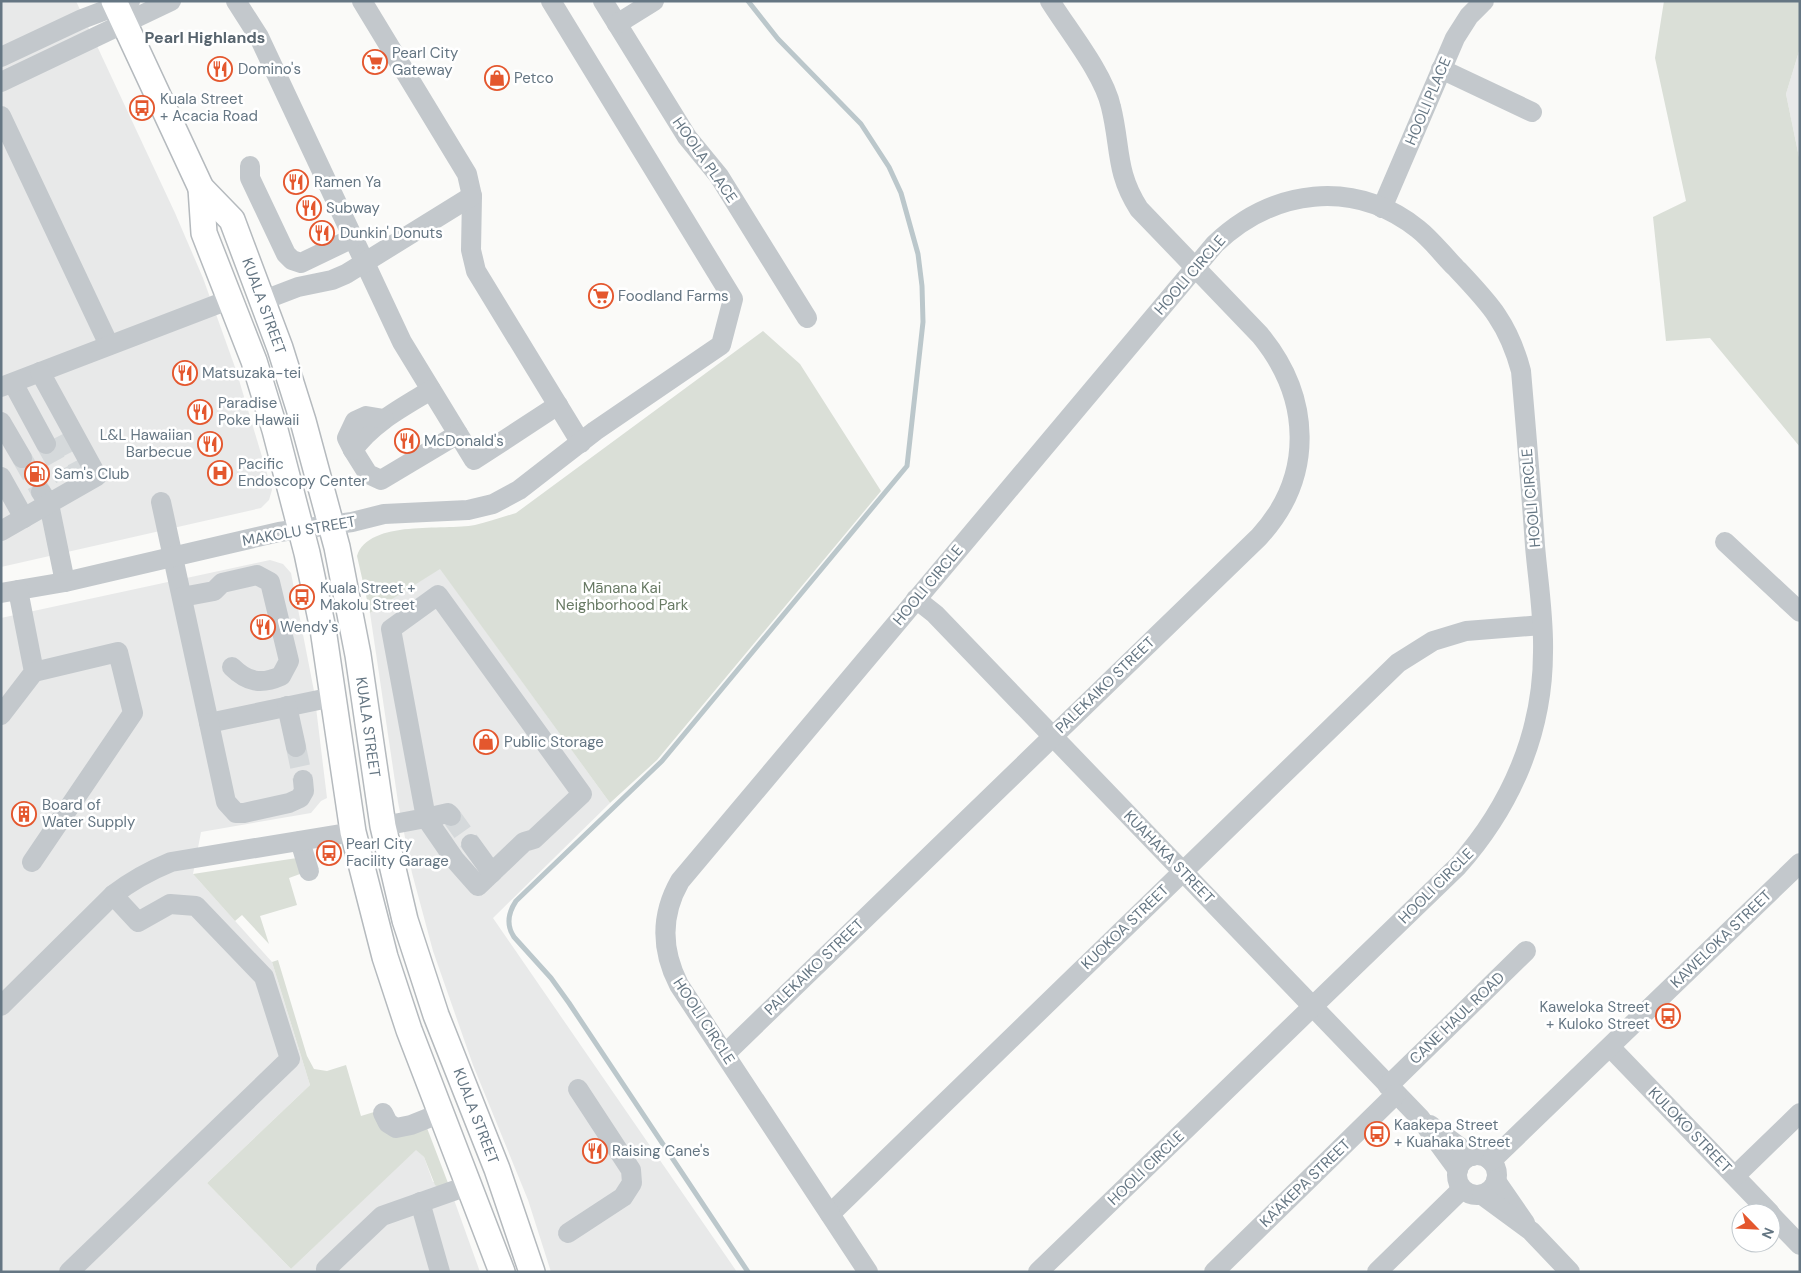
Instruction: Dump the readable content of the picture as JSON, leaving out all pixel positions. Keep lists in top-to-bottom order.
{
  "streets": {
    "main road": ["KUALA STREET"],
    "street": [
      "HOOLI PLACE",
      "HOOLA PLACE",
      "HOOLI CIRCLE",
      "MAKOLU STREET",
      "PALEKAIKO STREET",
      "KUAHAKA STREET",
      "KUOKOA STREET",
      "KAWELOKA STREET",
      "CANE HAUL ROAD",
      "KULOKO STREET",
      "KA'AKEPA STREET"
    ]
  },
  "crossings": [
    ["HOOLI PLACE", "HOOLI CIRCLE"],
    ["HOOLI CIRCLE", "PALEKAIKO STREET"],
    ["HOOLI CIRCLE", "KUAHAKA STREET"],
    ["HOOLI CIRCLE", "KUOKOA STREET"],
    ["KUALA STREET", "MAKOLU STREET"],
    ["PALEKAIKO STREET", "KUAHAKA STREET"],
    ["KUAHAKA STREET", "KUOKOA STREET"],
    ["KUAHAKA STREET", "KAWELOKA STREET"],
    ["KUAHAKA STREET", "CANE HAUL ROAD"],
    ["KUAHAKA STREET", "KA'AKEPA STREET"],
    ["KAWELOKA STREET", "KULOKO STREET"],
    ["CANE HAUL ROAD", "KA'AKEPA STREET"]
  ],
  "districts": ["Pearl Highlands"],
  "parks": ["Mānana Kai Neighborhood Park"],
  "places": {
    "supermarket": ["Pearl City Gateway", "Foodland Farms"],
    "restaurant": [
      "Domino's",
      "Ramen Ya",
      "Subway",
      "Dunkin' Donuts",
      "Matsuzaka-tei",
      "Paradise Poke Hawaii",
      "McDonald's",
      "L&L Hawaiian Barbecue",
      "Wendy's",
      "Raising Cane's"
    ],
    "shop": ["Petco", "Public Storage"],
    "bus stop": [
      "Kuala Street + Acacia Road",
      "Kuala Street + Makolu Street",
      "Pearl City Facility Garage",
      "Kaweloka Street + Kuloko Street",
      "Kaakepa Street + Kuahaka Street"
    ],
    "hospital": ["Pacific Endoscopy Center"],
    "fuel station": ["Sam's Club"],
    "building": ["Board of Water Supply"]
  },
  "north": "bottom right"
}
